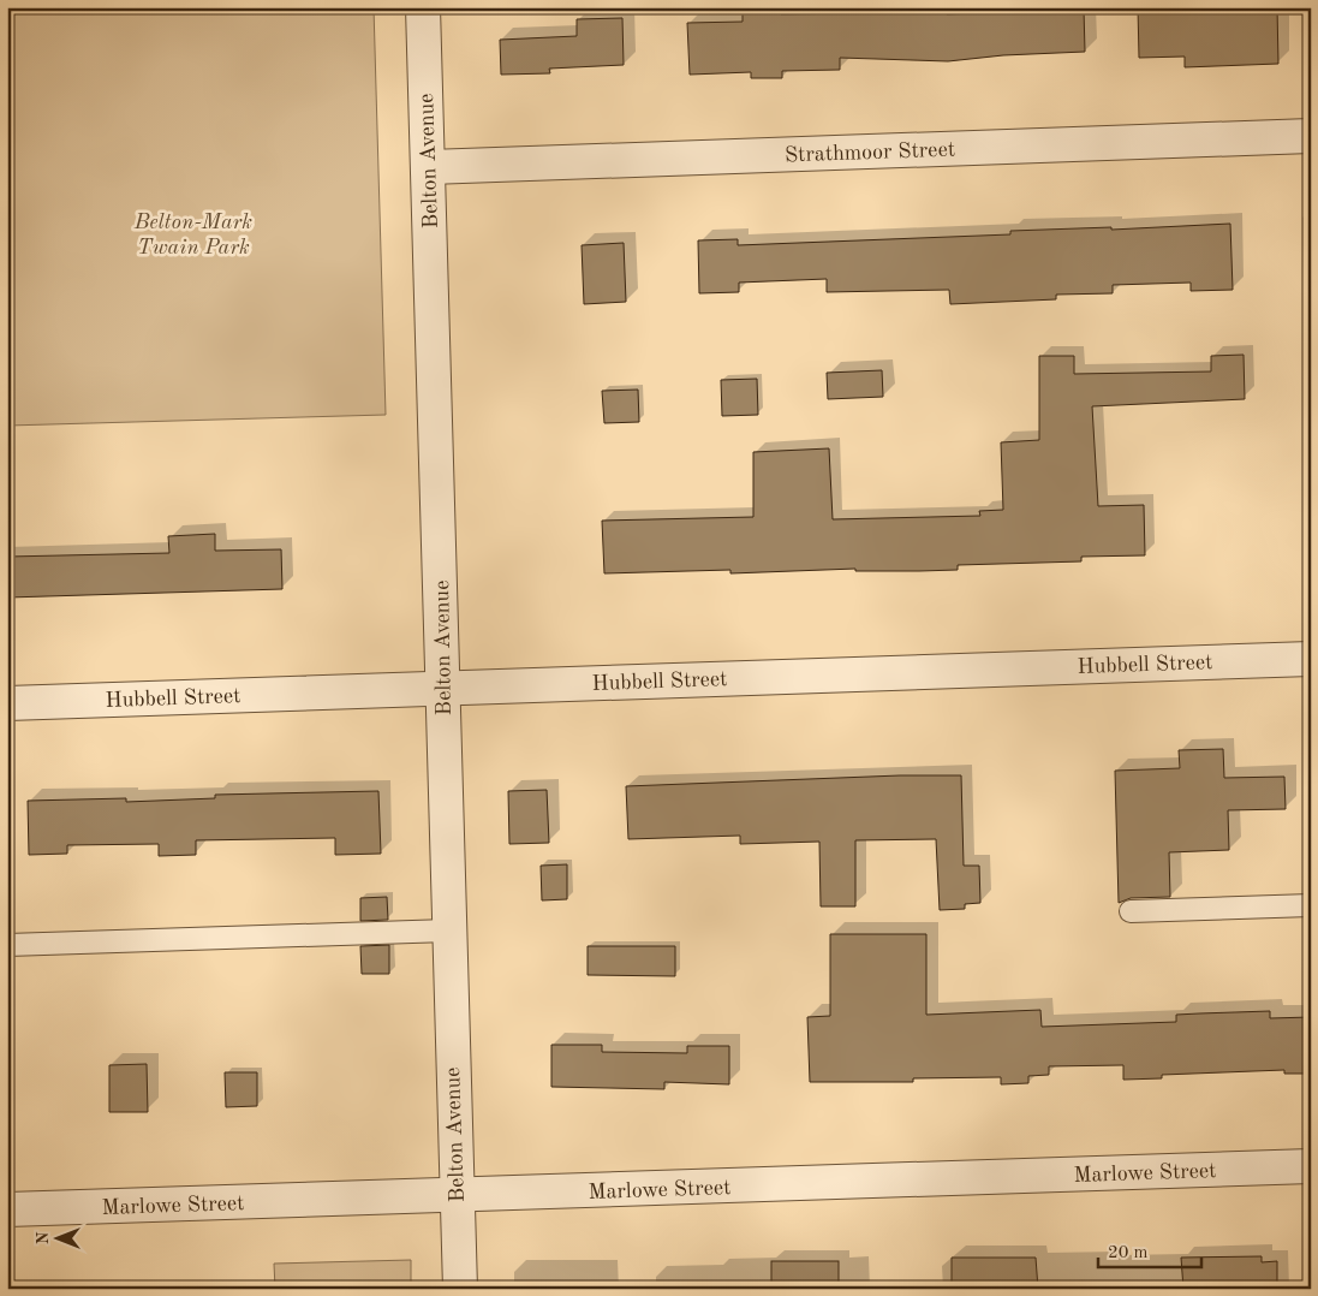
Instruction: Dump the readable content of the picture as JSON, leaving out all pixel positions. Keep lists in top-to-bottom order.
{
  "streets": {
    "street": [
      "Strathmoor Street",
      "Belton Avenue",
      "Hubbell Street",
      "Marlowe Street"
    ]
  },
  "crossings": [
    ["Strathmoor Street", "Belton Avenue"],
    ["Belton Avenue", "Hubbell Street"],
    ["Belton Avenue", "Marlowe Street"]
  ],
  "parks": ["Belton-Mark Twain Park"],
  "scale_bar": "20 m",
  "north": "left"
}
